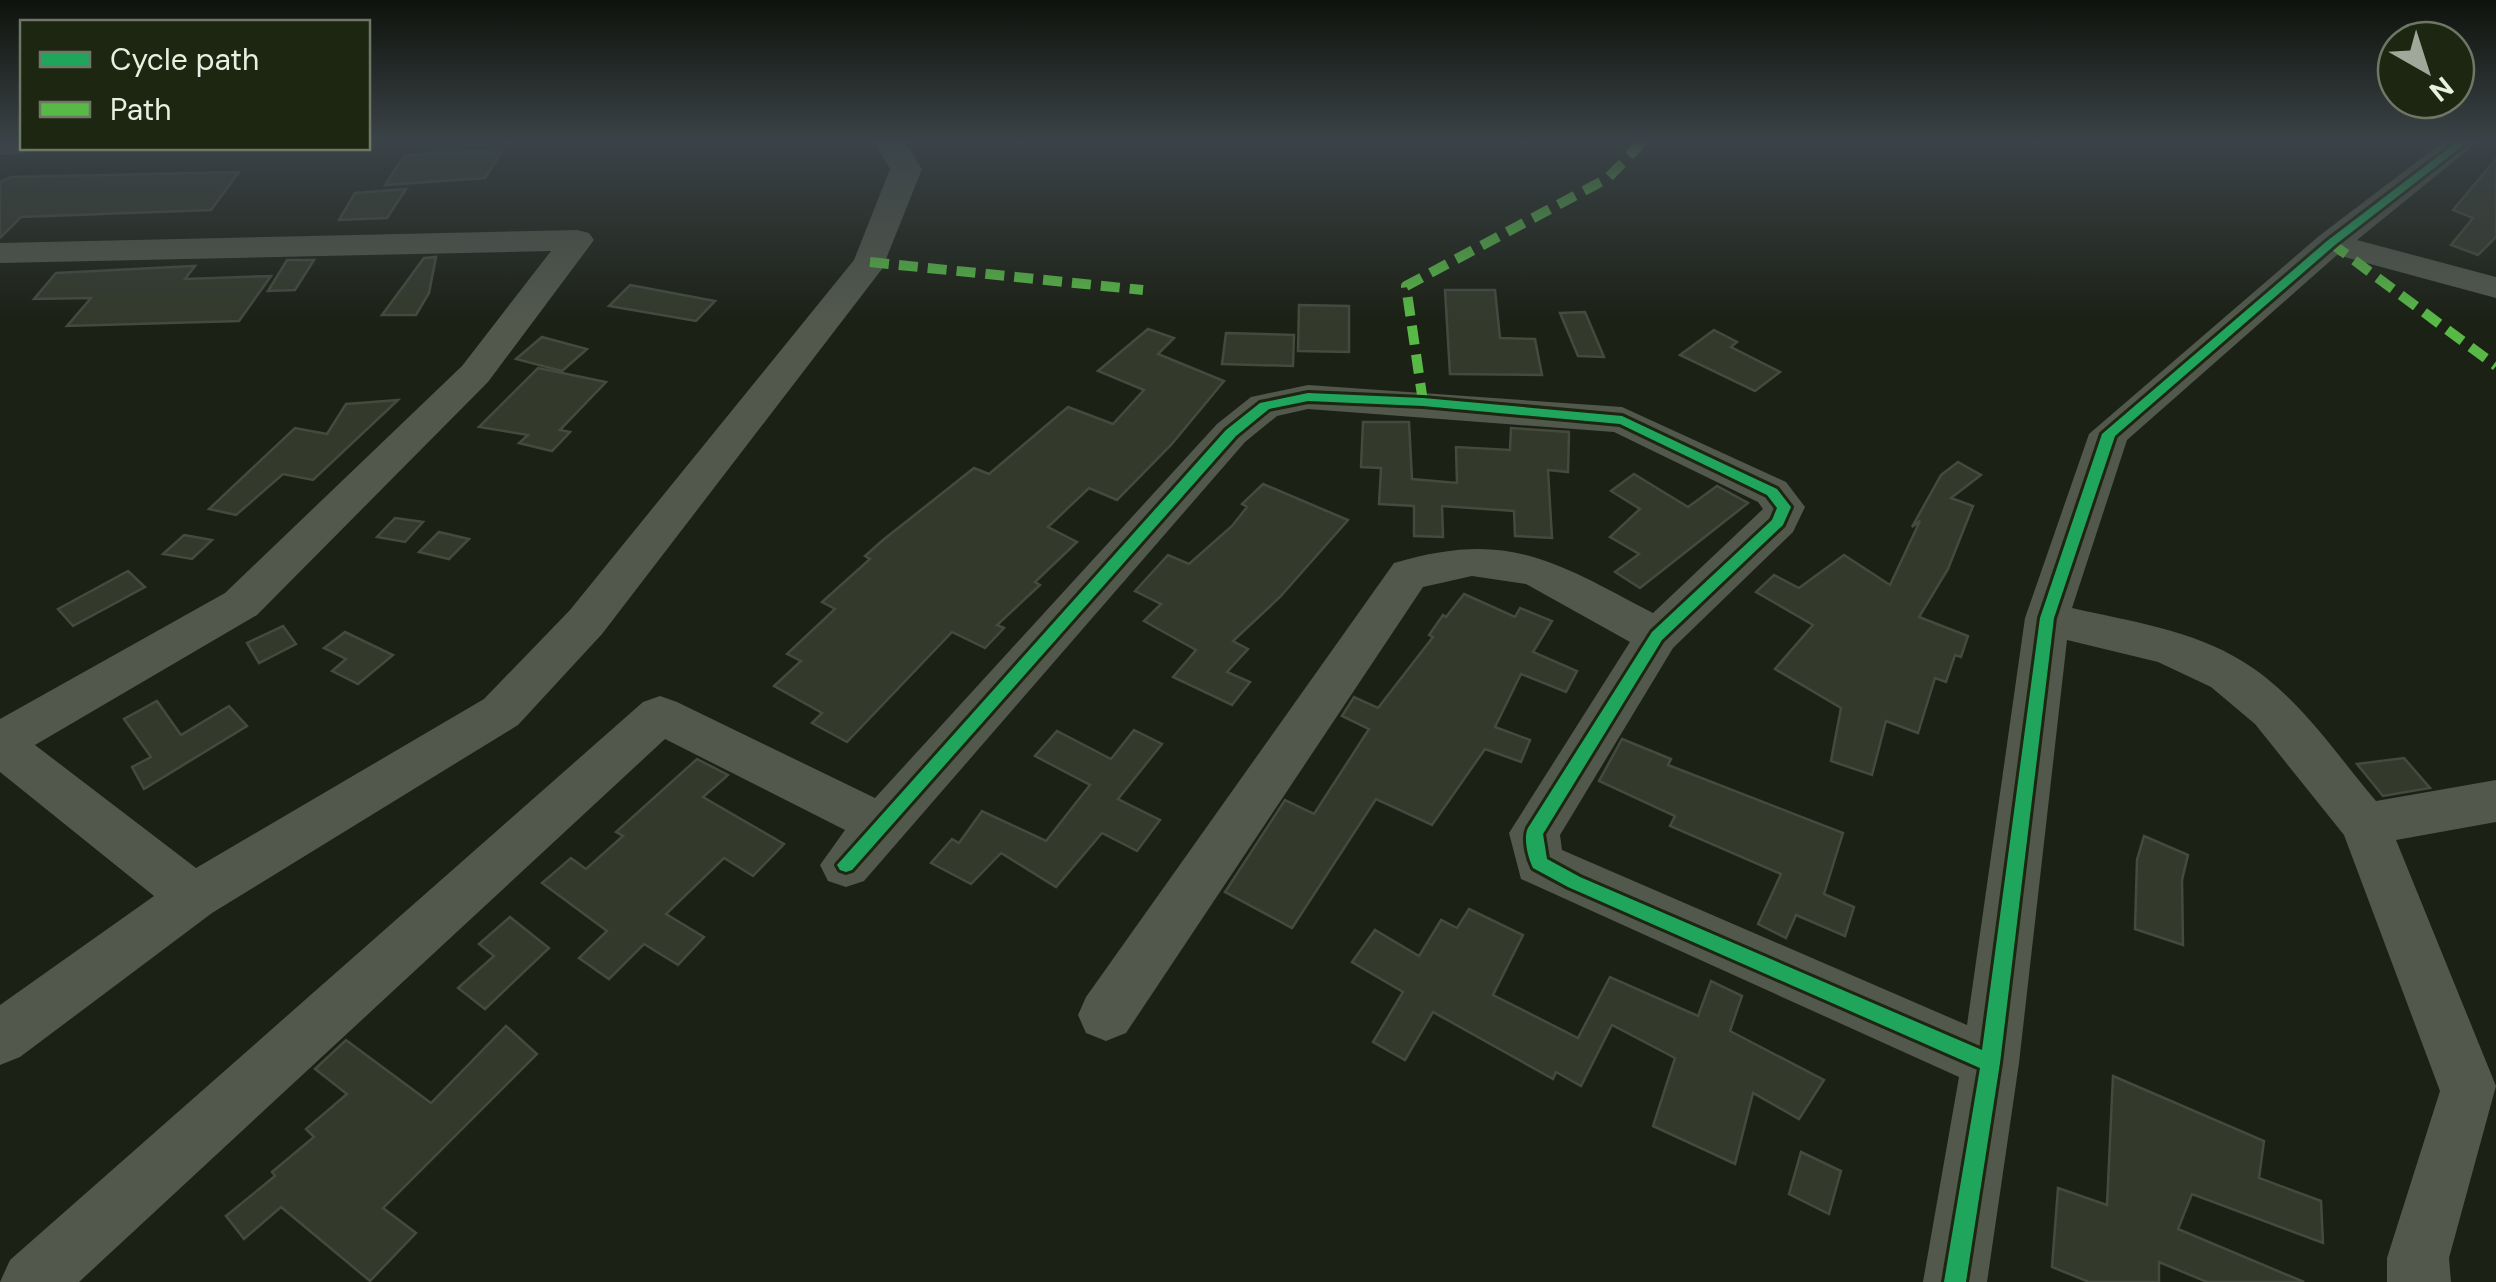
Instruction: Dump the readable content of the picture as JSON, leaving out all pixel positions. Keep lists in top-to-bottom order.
{
  "legend": ["Cycle path", "Path"],
  "north": "bottom right"
}
